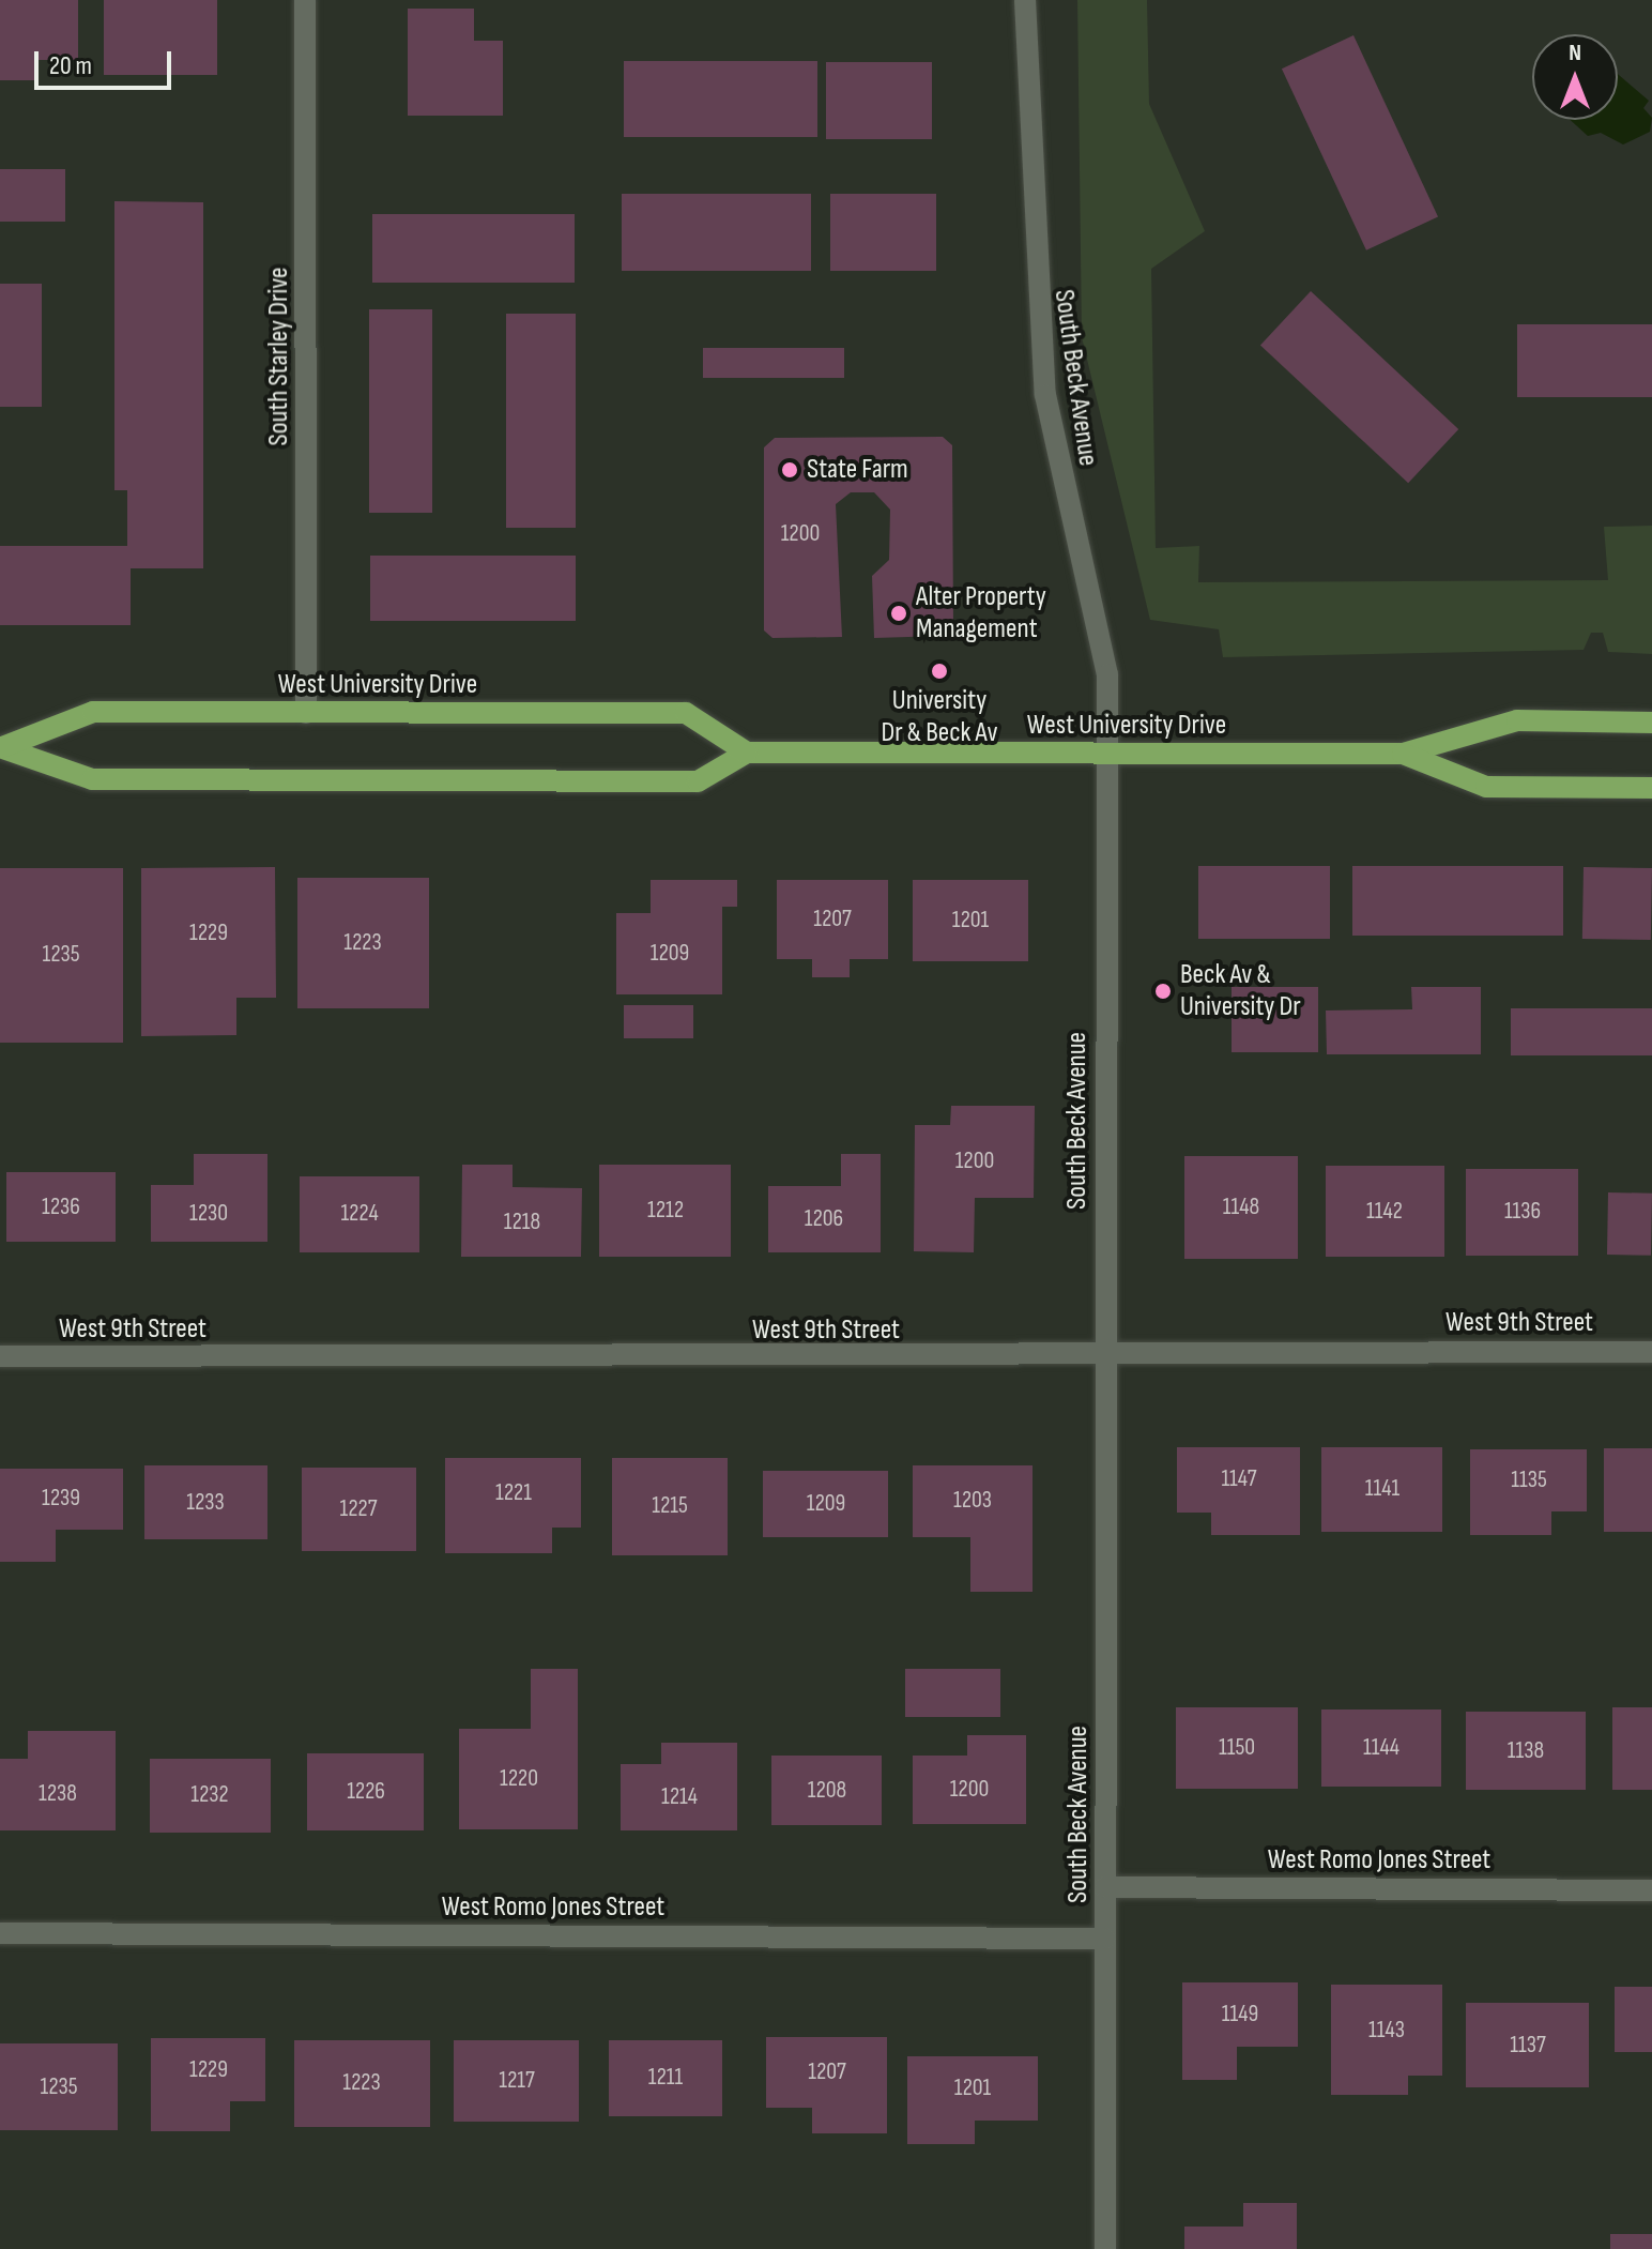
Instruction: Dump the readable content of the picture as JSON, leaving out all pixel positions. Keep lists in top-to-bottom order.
{
  "streets": {
    "main road": ["West University Drive"],
    "street": [
      "South Starley Drive",
      "South Beck Avenue",
      "West 9th Street",
      "West Romo Jones Street"
    ]
  },
  "crossings": [
    ["South Starley Drive", "West University Drive"],
    ["South Beck Avenue", "West University Drive"],
    ["South Beck Avenue", "West 9th Street"],
    ["South Beck Avenue", "West Romo Jones Street"]
  ],
  "places": [
    "State Farm",
    "Alter Property Management",
    "University Dr & Beck Av",
    "Beck Av & University Dr"
  ],
  "house_numbers": [
    "1200",
    "1207",
    "1201",
    "1229",
    "1223",
    "1209",
    "1235",
    "1200",
    "1236",
    "1148",
    "1212",
    "1142",
    "1136",
    "1230",
    "1224",
    "1206",
    "1218",
    "1147",
    "1135",
    "1141",
    "1221",
    "1239",
    "1203",
    "1233",
    "1209",
    "1215",
    "1227",
    "1150",
    "1144",
    "1138",
    "1220",
    "1200",
    "1208",
    "1226",
    "1238",
    "1232",
    "1214",
    "1149",
    "1143",
    "1137",
    "1229",
    "1207",
    "1211",
    "1217",
    "1223",
    "1235",
    "1201"
  ],
  "scale_bar": "20 m",
  "north": "top"
}
